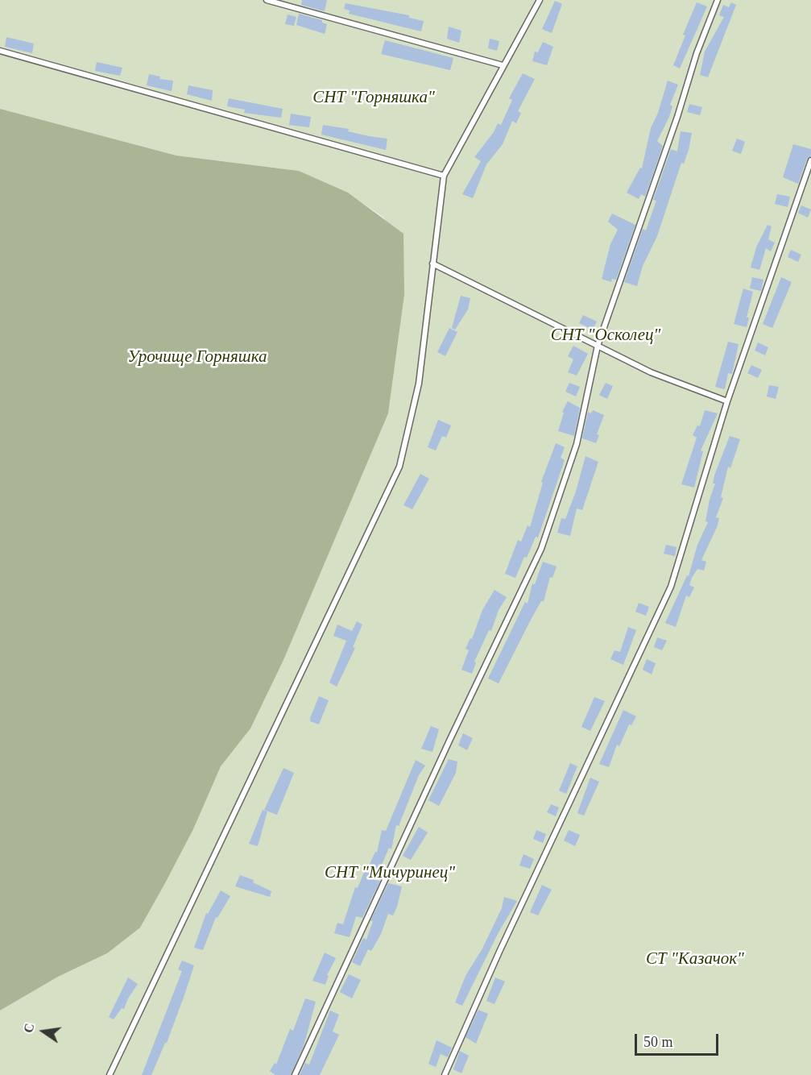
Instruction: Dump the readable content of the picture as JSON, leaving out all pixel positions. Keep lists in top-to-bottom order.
{
  "parks": [
    "СНТ \"Горняшка\"",
    "СНТ \"Осколец\"",
    "Урочище Горняшка",
    "СНТ \"Мичуринец\"",
    "СТ \"Казачок\""
  ],
  "scale_bar": "50 m",
  "north": "left"
}
